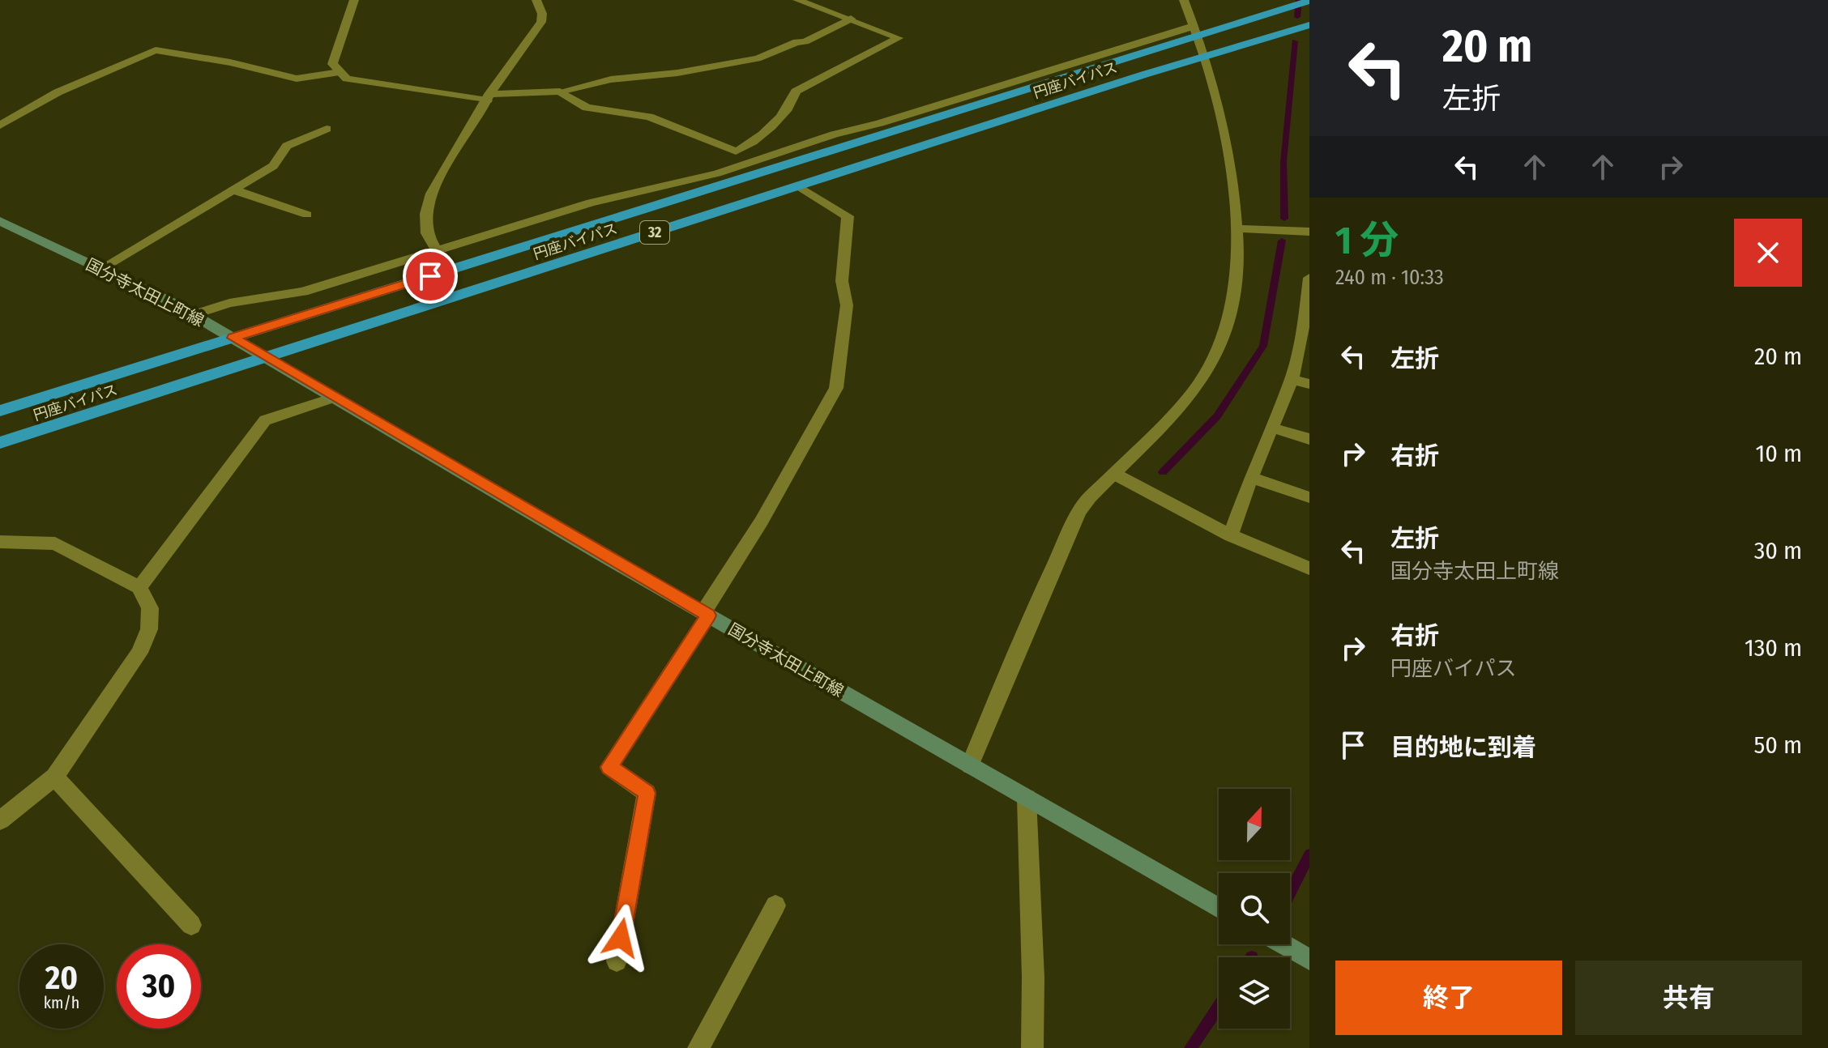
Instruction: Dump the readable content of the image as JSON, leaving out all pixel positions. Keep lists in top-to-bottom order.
{
  "streets": {
    "highway": ["円座バイパス", "32"],
    "main road": ["国分寺太田上町線"]
  },
  "crossings": [
    ["円座バイパス", "国分寺太田上町線"]
  ],
  "north": "top",
  "page": {
    "turn": ["20 m", "左折"],
    "heading": ["1 分", "240 m · 10:33"],
    "list": [
      {
        "name": "左折",
        "value": "20 m"
      },
      {
        "name": "右折",
        "value": "10 m"
      },
      {
        "name": "左折",
        "note": "国分寺太田上町線",
        "value": "30 m"
      },
      {
        "name": "右折",
        "note": "円座バイパス",
        "value": "130 m"
      },
      {
        "name": "目的地に到着",
        "value": "50 m"
      }
    ],
    "speed": "20 km/h",
    "limit": "30",
    "buttons": ["終了", "共有"]
  }
}
